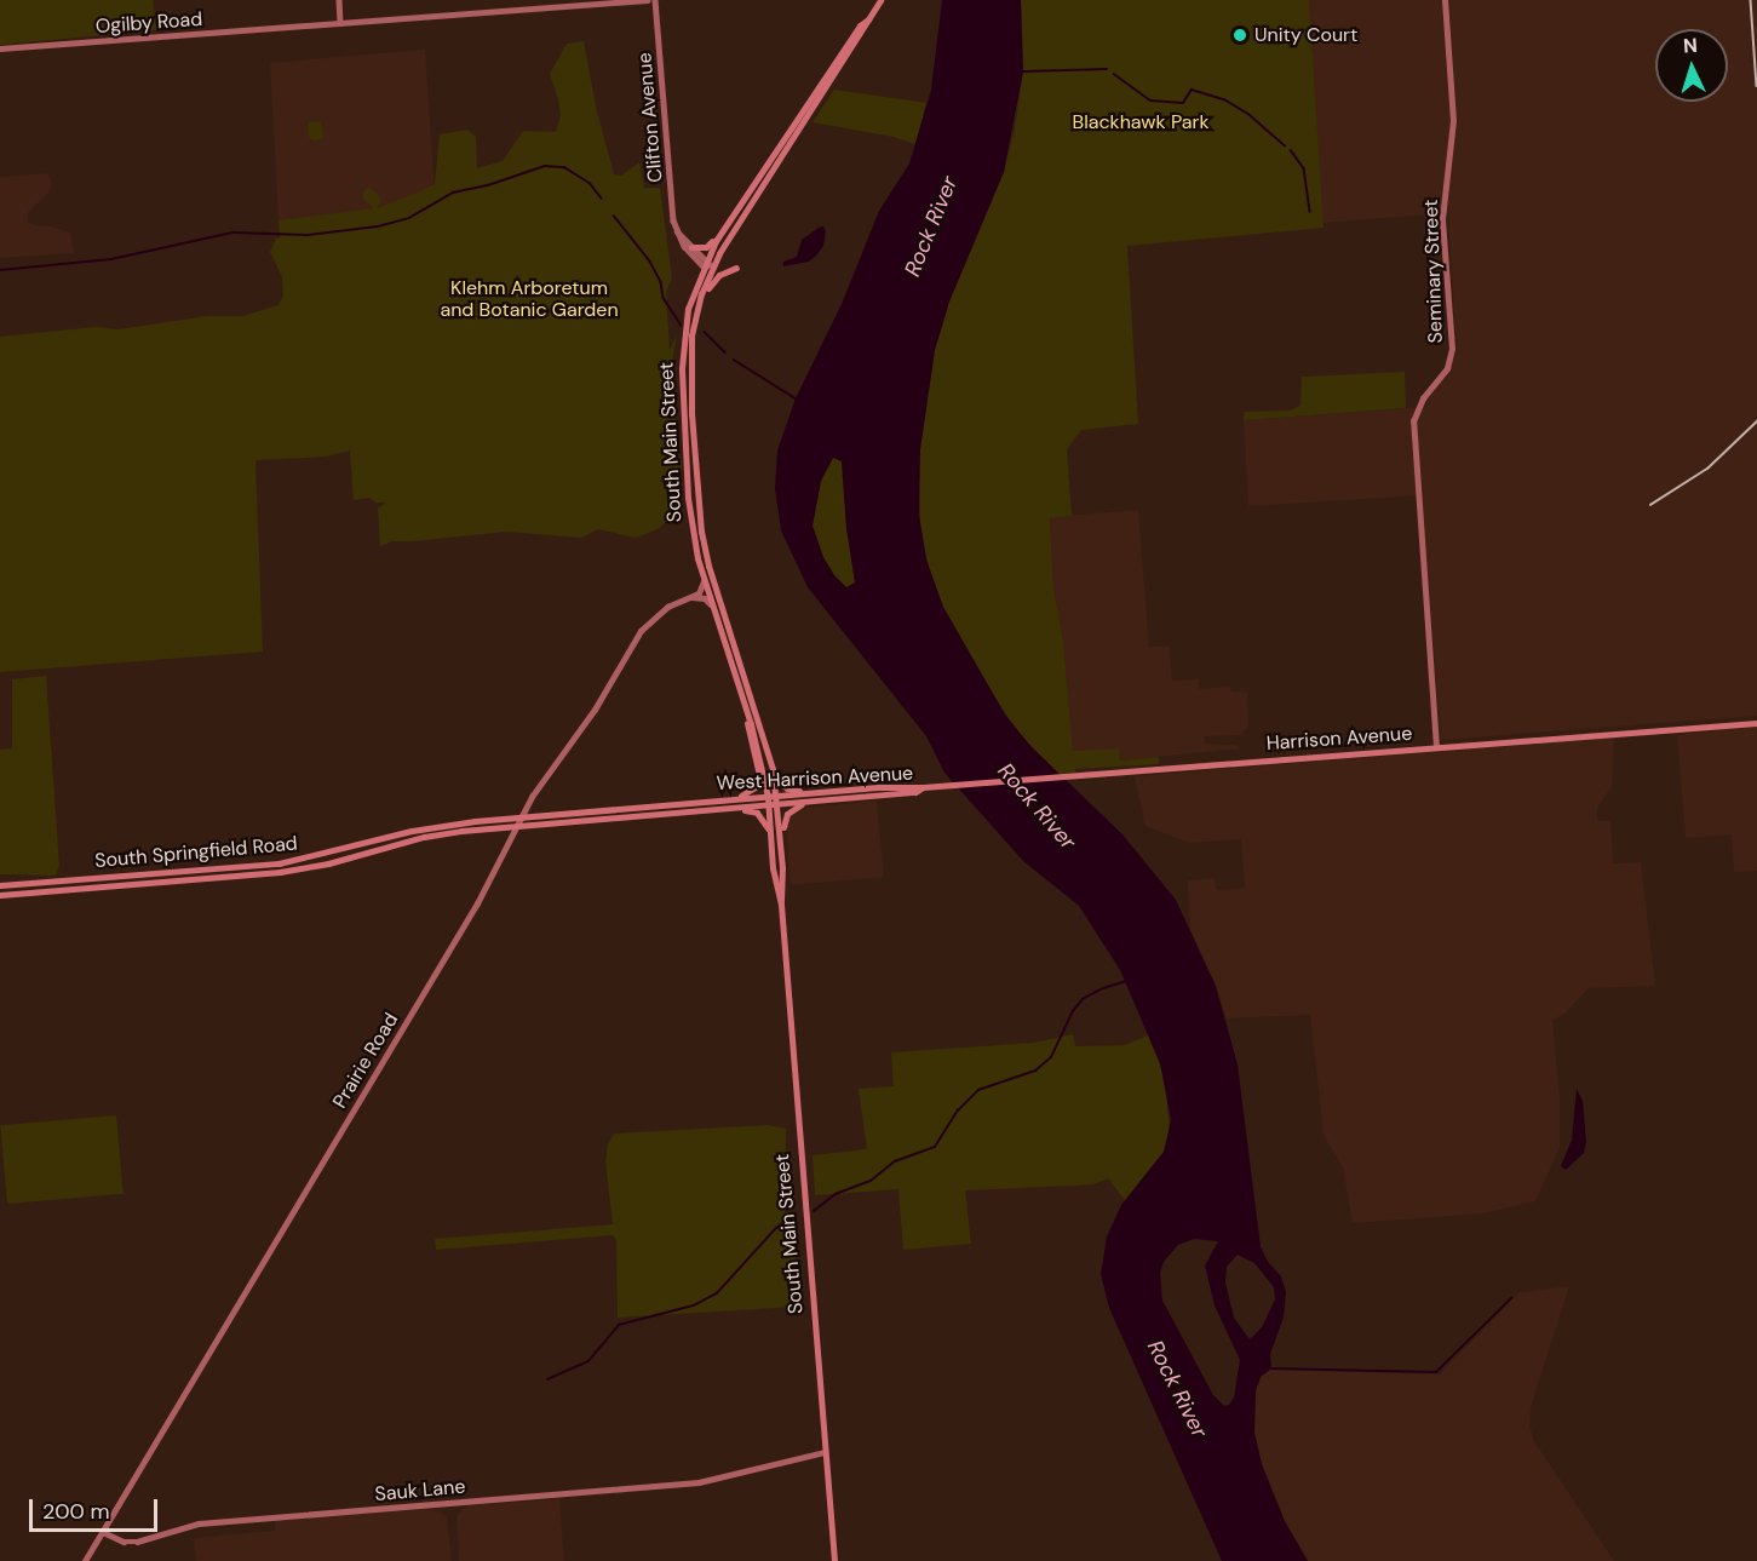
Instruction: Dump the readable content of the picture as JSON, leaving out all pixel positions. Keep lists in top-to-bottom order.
{
  "streets": {
    "main road": [
      "South Main Street",
      "Harrison Avenue",
      "West Harrison Avenue",
      "South Springfield Road"
    ],
    "street": [
      "Ogilby Road",
      "Clifton Avenue",
      "Seminary Street",
      "Prairie Road",
      "Sauk Lane"
    ]
  },
  "crossings": [
    ["Seminary Street", "Harrison Avenue"],
    ["South Main Street", "West Harrison Avenue"],
    ["South Main Street", "Prairie Road"],
    ["South Main Street", "Sauk Lane"],
    ["Harrison Avenue", "West Harrison Avenue"],
    ["West Harrison Avenue", "South Springfield Road"],
    ["West Harrison Avenue", "Prairie Road"],
    ["South Springfield Road", "Prairie Road"],
    ["Prairie Road", "Sauk Lane"]
  ],
  "water": ["Rock River"],
  "parks": ["Blackhawk Park", "Klehm Arboretum and Botanic Garden"],
  "places": ["Unity Court"],
  "scale_bar": "200 m",
  "north": "top"
}
